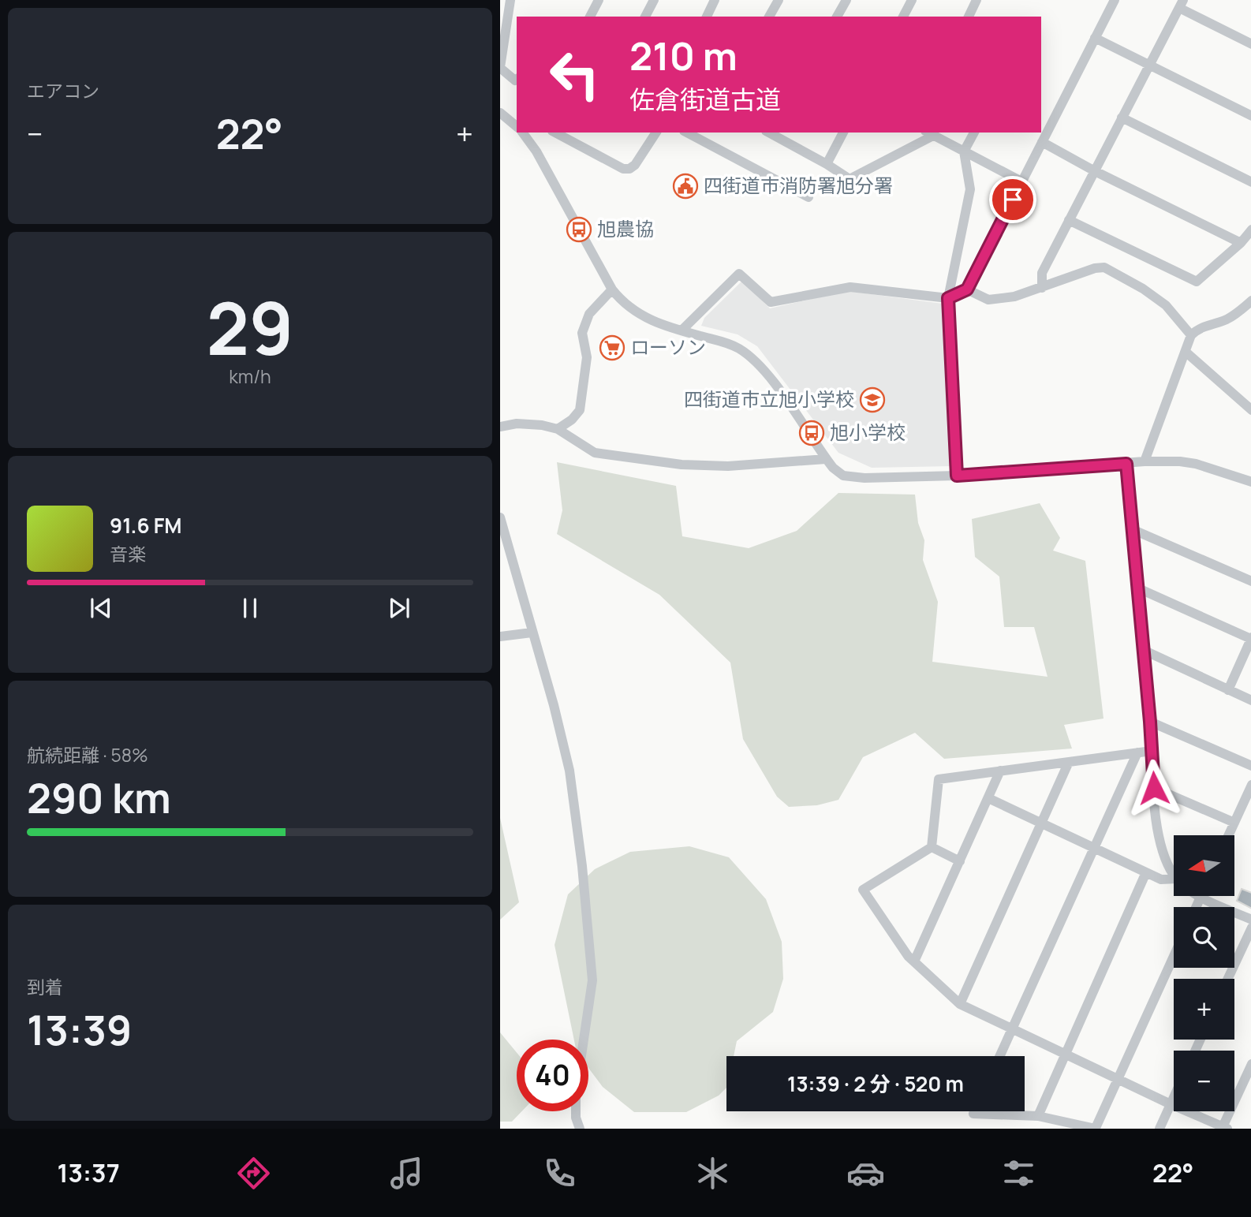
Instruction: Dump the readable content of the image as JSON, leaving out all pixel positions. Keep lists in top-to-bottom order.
{
  "places": {
    "public building": ["四街道市消防署旭分署"],
    "bus stop": ["旭農協", "旭小学校"],
    "supermarket": ["ローソン"],
    "school or university": ["四街道市立旭小学校"]
  },
  "north": "left",
  "page": {
    "tile": [
      "エアコン",
      ["29", "km/h"],
      ["航続距離 · 58%", "290 km"],
      ["到着", "13:39"]
    ],
    "turn": ["210 m", "佐倉街道古道"],
    "heat": ["−", "22°", "+"],
    "song": ["91.6 FM", "音楽"],
    "map_buttons": ["+", "−"],
    "limit": "40",
    "trip": "13:39 · 2 分 · 520 m",
    "tabs": ["13:37", "22°"]
  }
}
